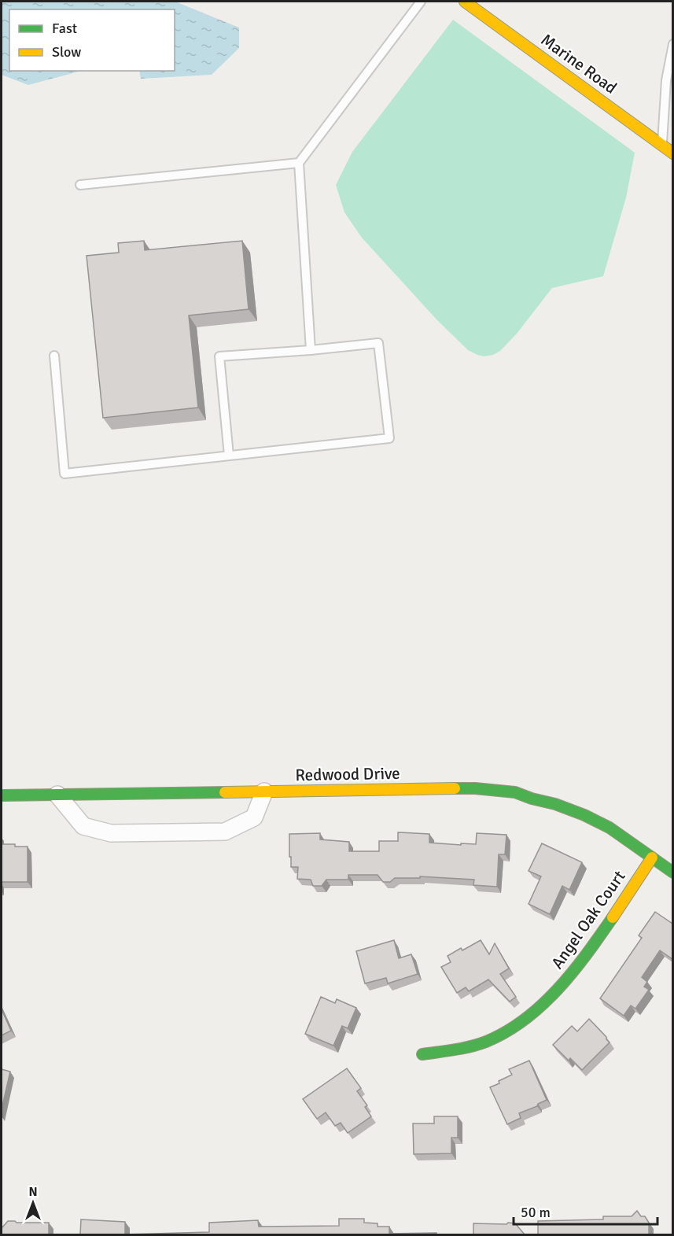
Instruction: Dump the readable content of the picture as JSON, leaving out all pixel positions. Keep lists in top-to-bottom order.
{
  "streets": {
    "street": ["Marine Road", "Redwood Drive", "Angel Oak Court"]
  },
  "crossings": [
    ["Redwood Drive", "Angel Oak Court"]
  ],
  "legend": ["Fast", "Slow"],
  "scale_bar": "50 m",
  "north": "top"
}
